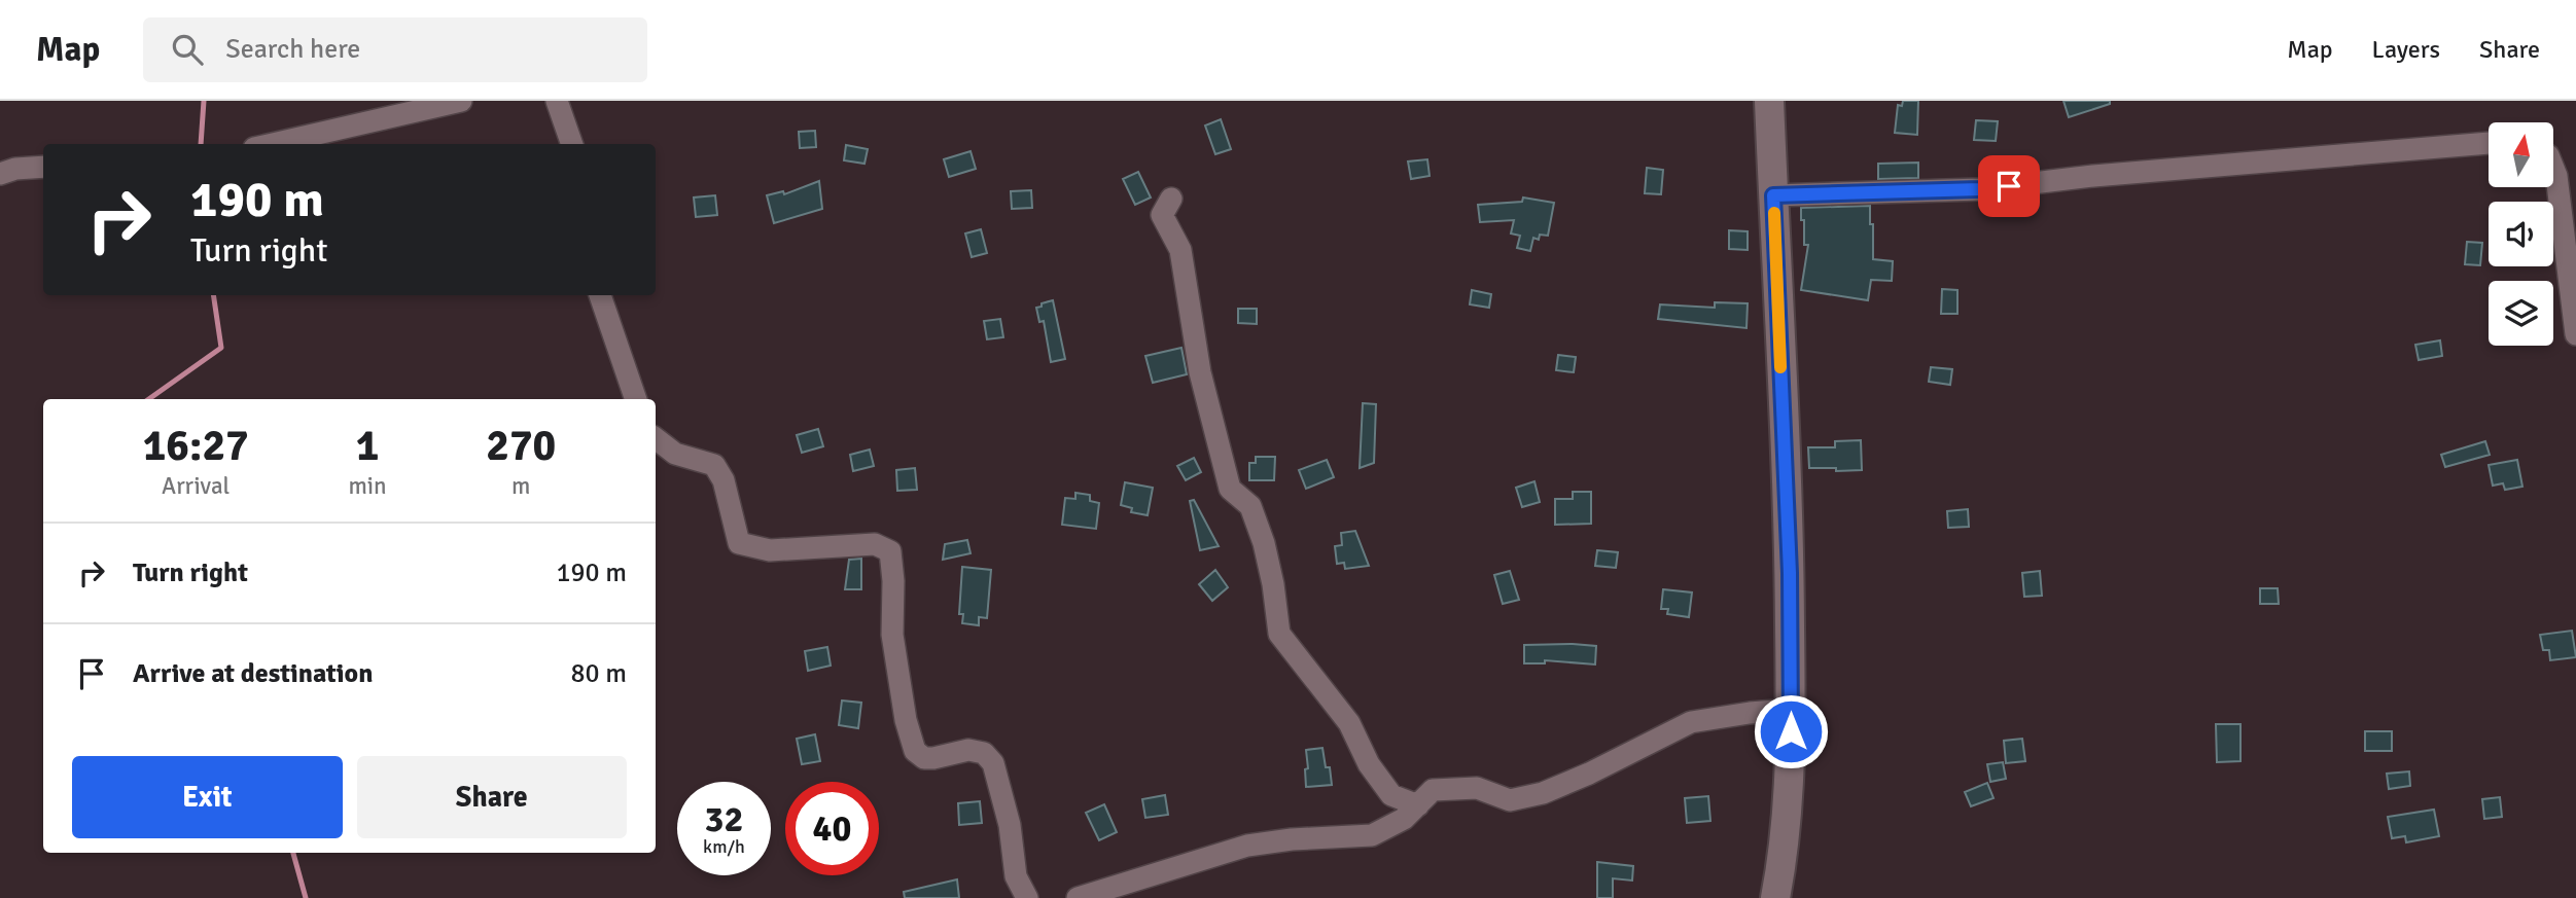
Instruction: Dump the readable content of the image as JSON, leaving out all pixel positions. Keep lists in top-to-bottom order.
{
  "north": "top",
  "page": {
    "header": "Map",
    "search": "Search here",
    "nav": ["Map", "Layers", "Share"],
    "turn": ["190 m", "Turn right"],
    "eta": [
      "16:27",
      "Arrival",
      "1",
      "min",
      "270",
      "m"
    ],
    "list": [
      {
        "name": "Turn right",
        "value": "190 m"
      },
      {
        "name": "Arrive at destination",
        "value": "80 m"
      }
    ],
    "buttons": ["Exit", "Share"],
    "speed": "32 km/h",
    "limit": "40"
  }
}
